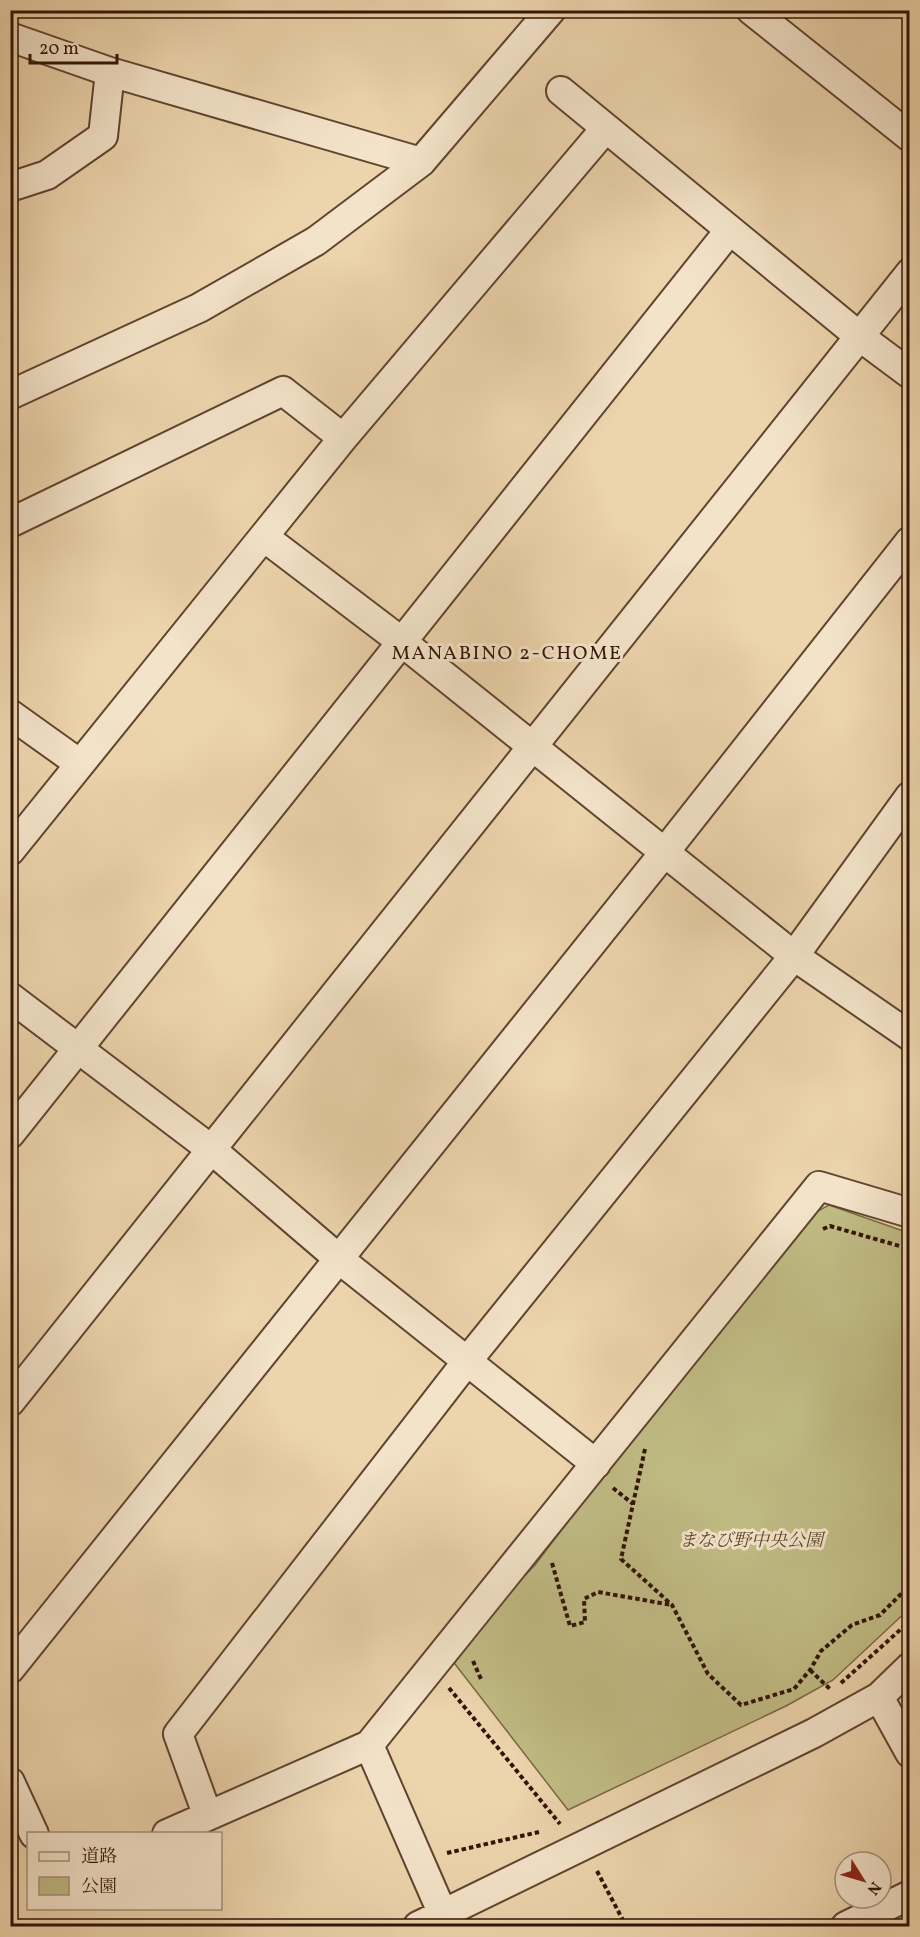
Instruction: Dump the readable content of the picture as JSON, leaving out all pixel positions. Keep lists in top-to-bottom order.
{
  "districts": ["MANABINO 2-CHOME"],
  "parks": ["まなび野中央公園"],
  "legend": ["道路", "公園"],
  "scale_bar": "20 m",
  "north": "bottom right"
}
